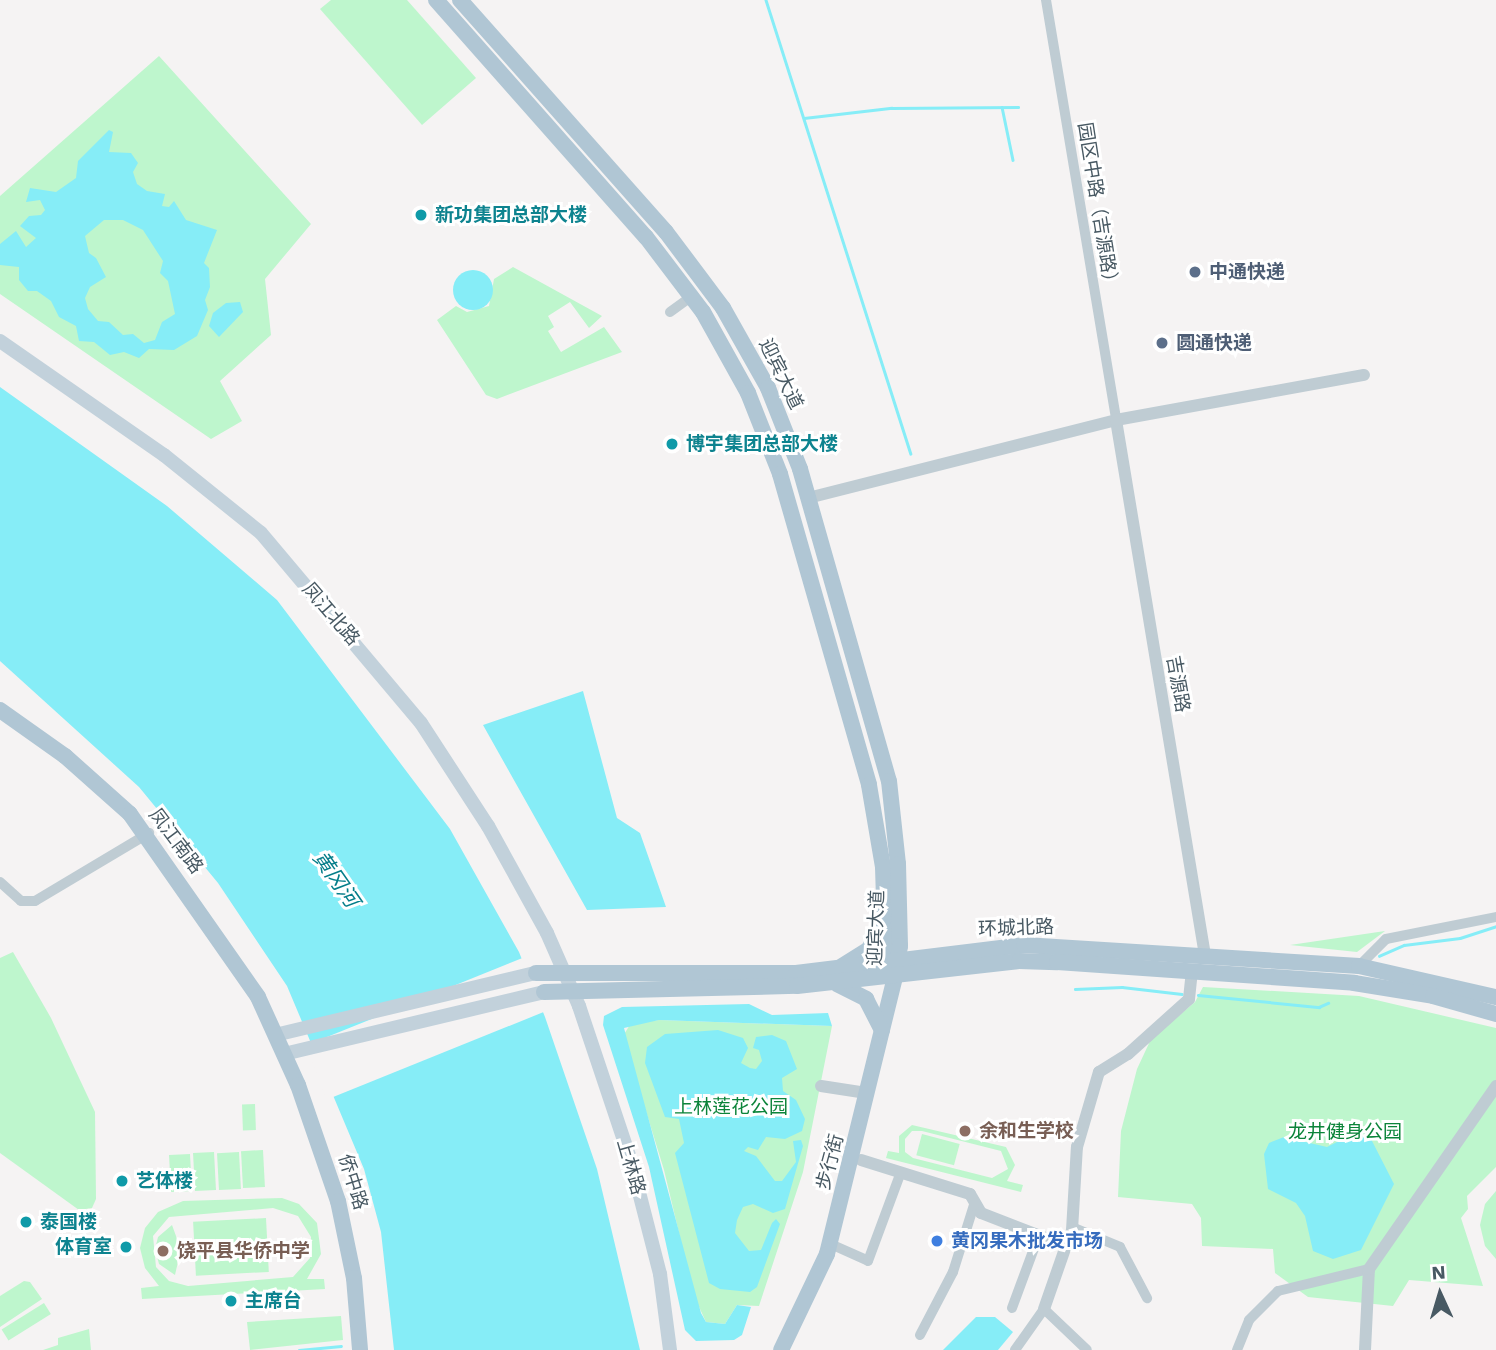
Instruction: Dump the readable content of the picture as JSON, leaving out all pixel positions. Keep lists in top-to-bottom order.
{
  "streets": {
    "main road": [
      "迎宾大道",
      "凤江北路",
      "凤江南路",
      "环城北路",
      "步行街",
      "上林路",
      "侨中路"
    ],
    "street": ["园区中路（吉源路）", "吉源路"]
  },
  "crossings": [
    ["园区中路（吉源路）", "吉源路"],
    ["迎宾大道", "环城北路"],
    ["迎宾大道", "步行街"],
    ["凤江北路", "环城北路"],
    ["凤江北路", "上林路"],
    ["吉源路", "环城北路"],
    ["凤江南路", "侨中路"],
    ["环城北路", "步行街"],
    ["环城北路", "上林路"]
  ],
  "water": ["黄冈河"],
  "parks": ["上林莲花公园", "龙井健身公园"],
  "places": [
    "新功集团总部大楼",
    "中通快递",
    "圆通快递",
    "博宇集团总部大楼",
    "余和生学校",
    "艺体楼",
    "泰国楼",
    "黄冈果木批发市场",
    "体育室",
    "饶平县华侨中学",
    "主席台"
  ],
  "north": "top"
}
